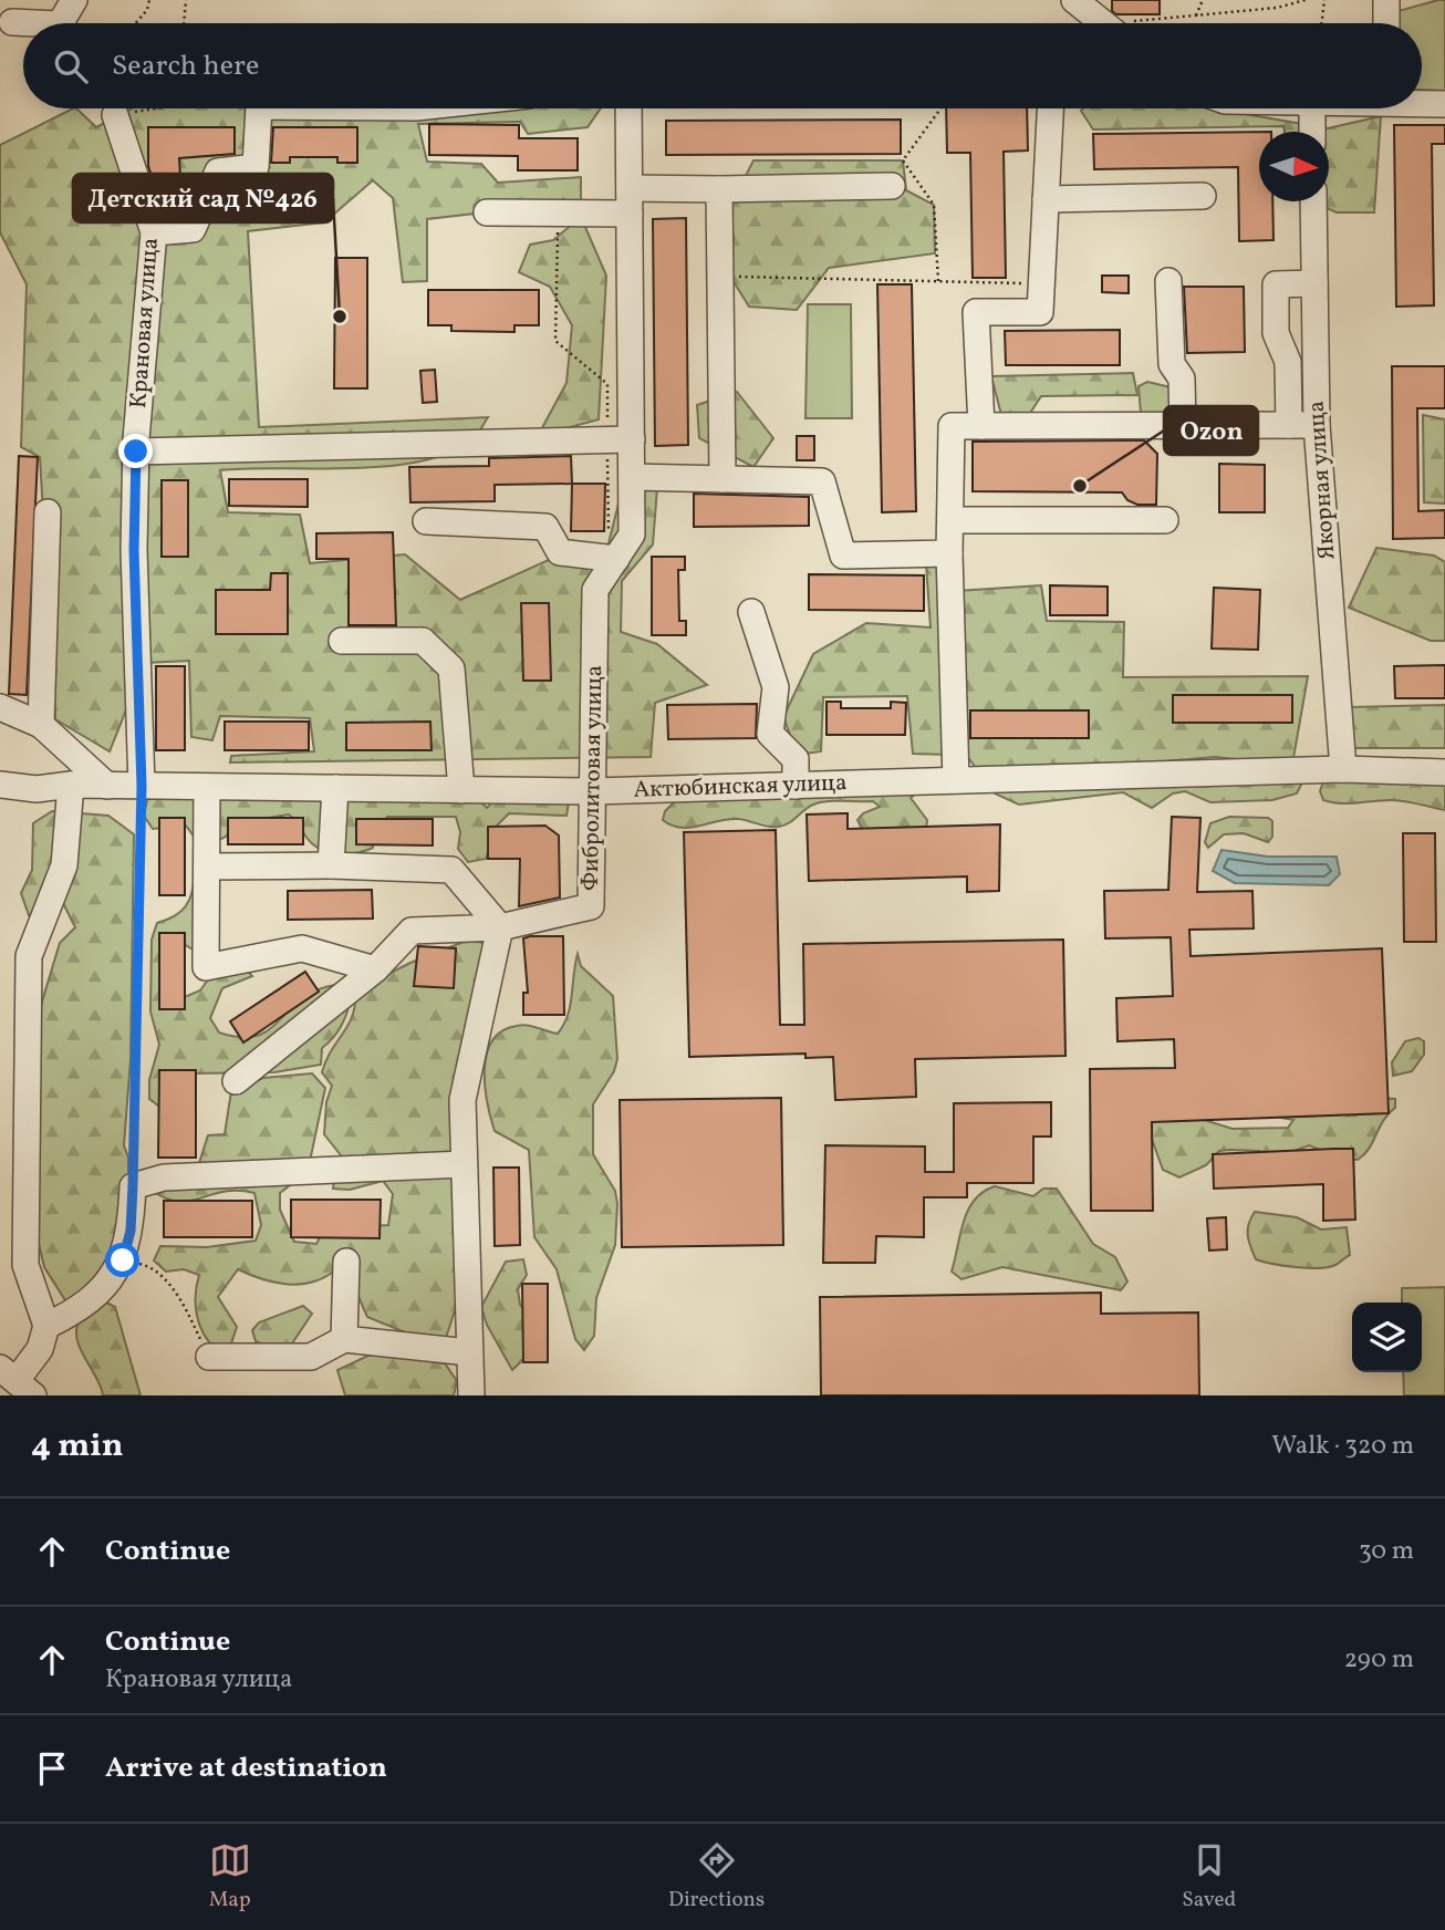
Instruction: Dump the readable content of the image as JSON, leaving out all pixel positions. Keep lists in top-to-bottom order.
{
  "streets": {
    "street": [
      "Крановая улица",
      "Якорная улица",
      "Фибролитовая улица",
      "Актюбинская улица"
    ]
  },
  "crossings": [
    ["Крановая улица", "Актюбинская улица"],
    ["Якорная улица", "Актюбинская улица"],
    ["Фибролитовая улица", "Актюбинская улица"]
  ],
  "places": ["Детский сад №426", "Ozon"],
  "north": "right",
  "page": {
    "search": "Search here",
    "heading": ["4 min", "Walk · 320 m"],
    "list": [
      ["Continue", "30 m"],
      ["Continue", "Крановая улица", "290 m"],
      "Arrive at destination"
    ],
    "nav": ["Map", "Directions", "Saved"]
  }
}
